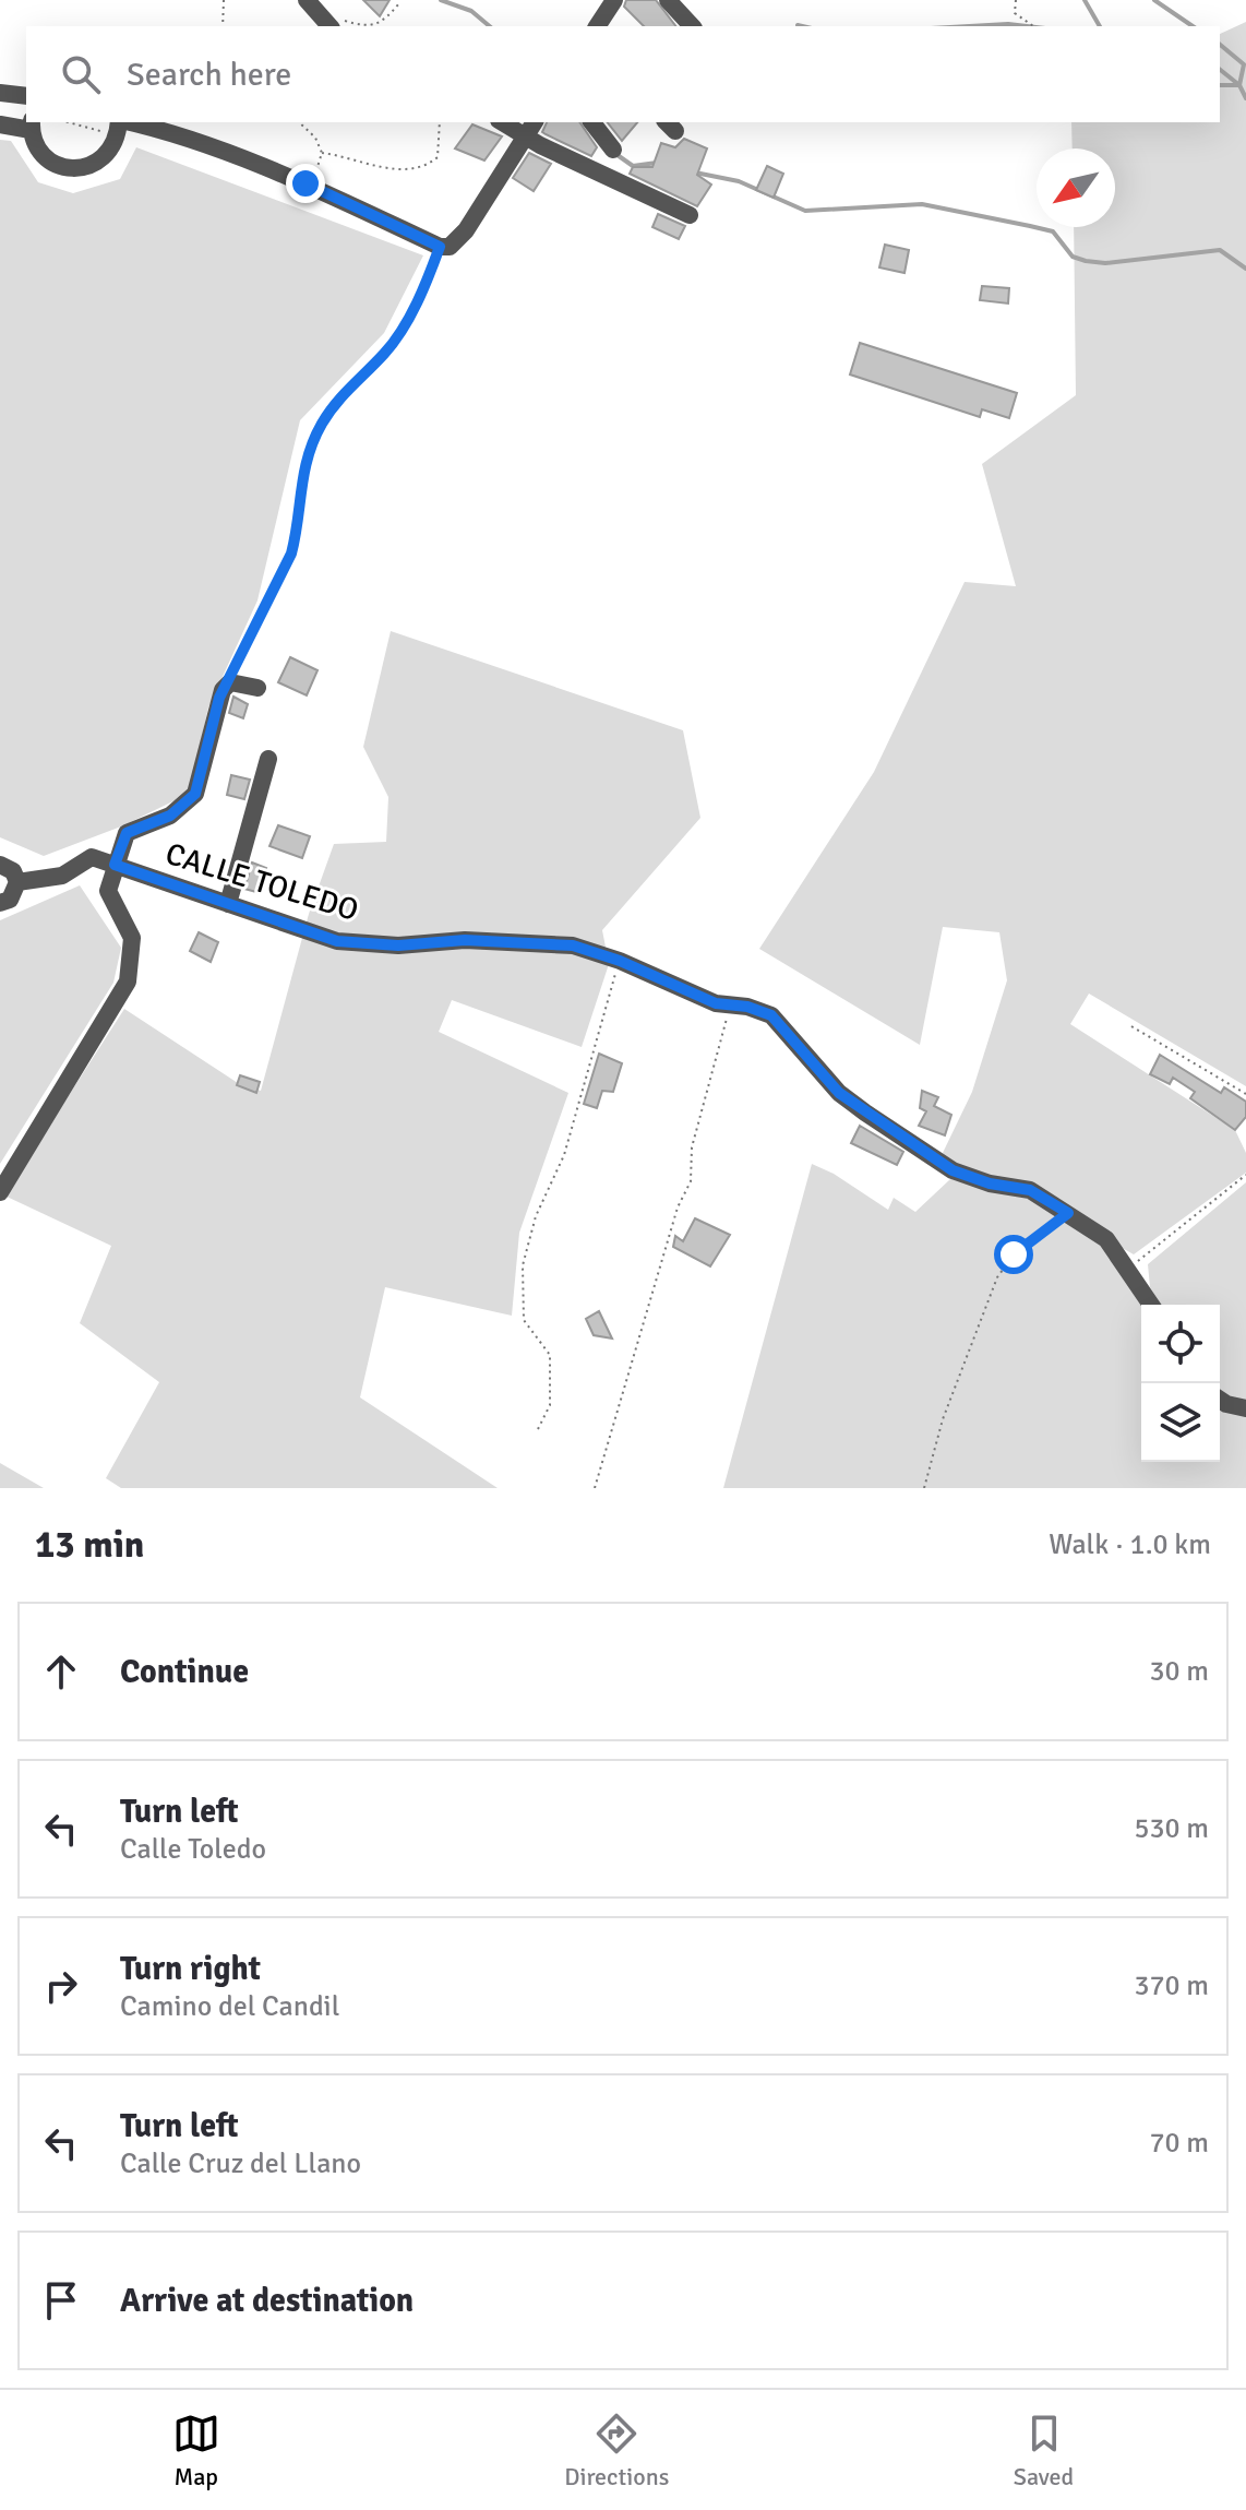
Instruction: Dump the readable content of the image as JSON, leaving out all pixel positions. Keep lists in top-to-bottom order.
{
  "streets": {
    "street": ["CALLE TOLEDO"]
  },
  "north": "bottom left",
  "page": {
    "search": "Search here",
    "heading": ["13 min", "Walk · 1.0 km"],
    "list": [
      ["Continue", "30 m"],
      ["Turn left", "Calle Toledo", "530 m"],
      ["Turn right", "Camino del Candil", "370 m"],
      ["Turn left", "Calle Cruz del Llano", "70 m"],
      "Arrive at destination"
    ],
    "nav": ["Map", "Directions", "Saved"]
  }
}
